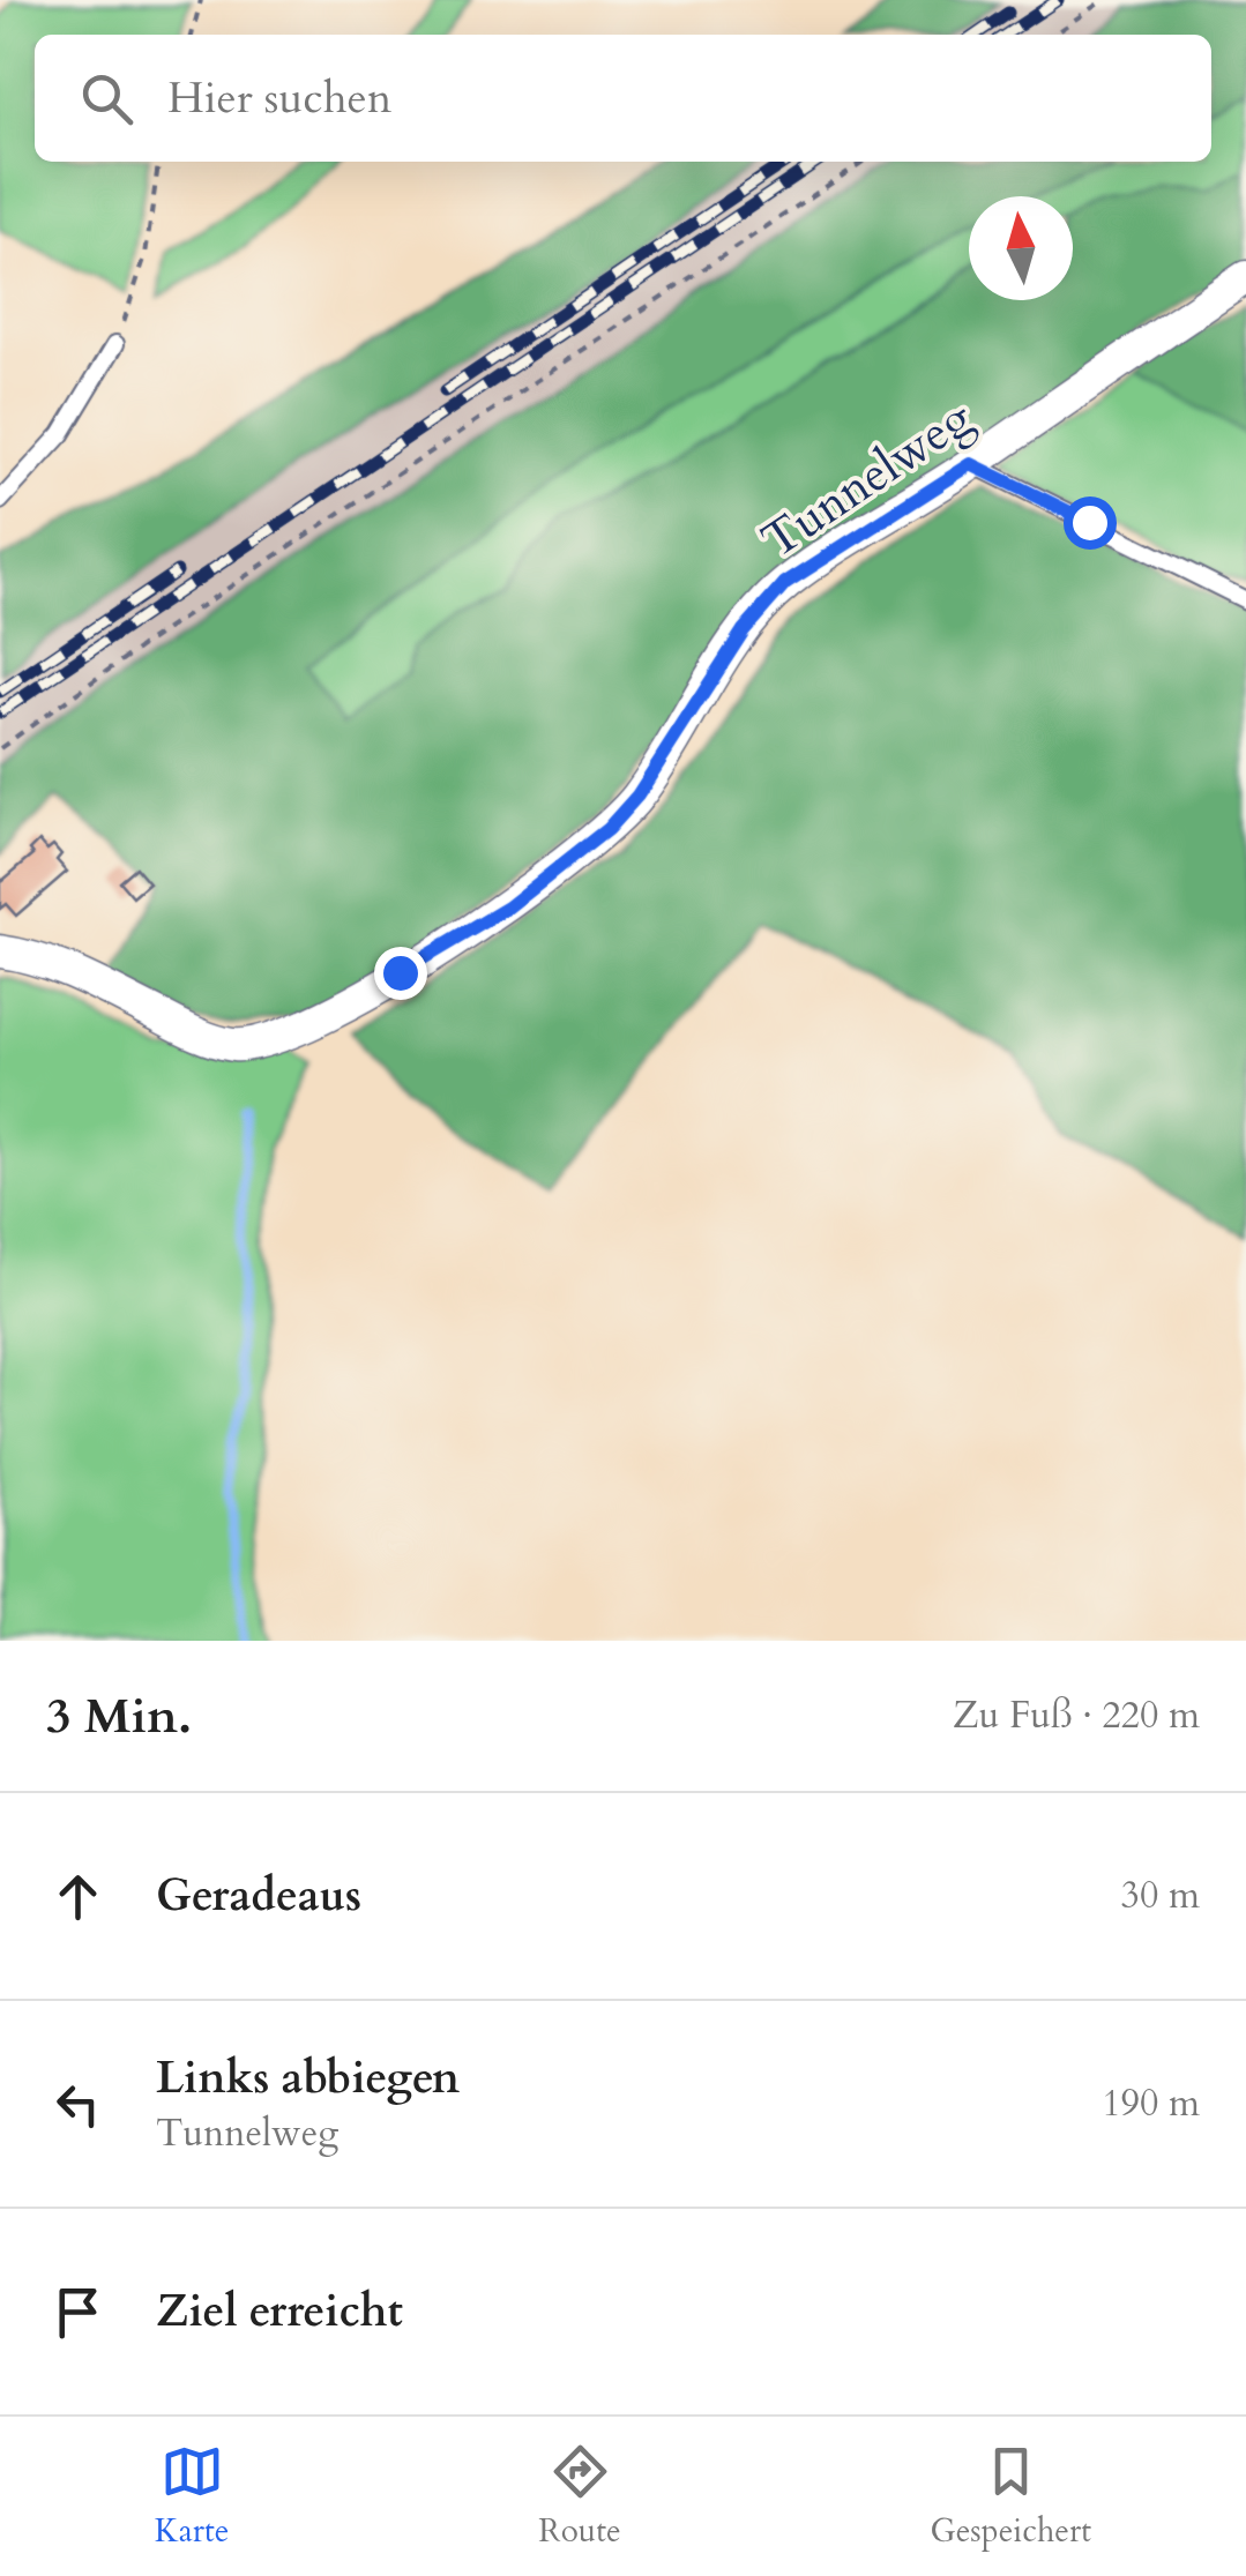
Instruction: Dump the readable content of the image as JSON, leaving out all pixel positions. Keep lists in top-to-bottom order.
{
  "streets": {
    "street": ["Tunnelweg"]
  },
  "north": "top",
  "page": {
    "search": "Hier suchen",
    "heading": ["3 Min.", "Zu Fuß · 220 m"],
    "list": [
      ["Geradeaus", "30 m"],
      ["Links abbiegen", "Tunnelweg", "190 m"],
      "Ziel erreicht"
    ],
    "nav": ["Karte", "Route", "Gespeichert"]
  }
}
